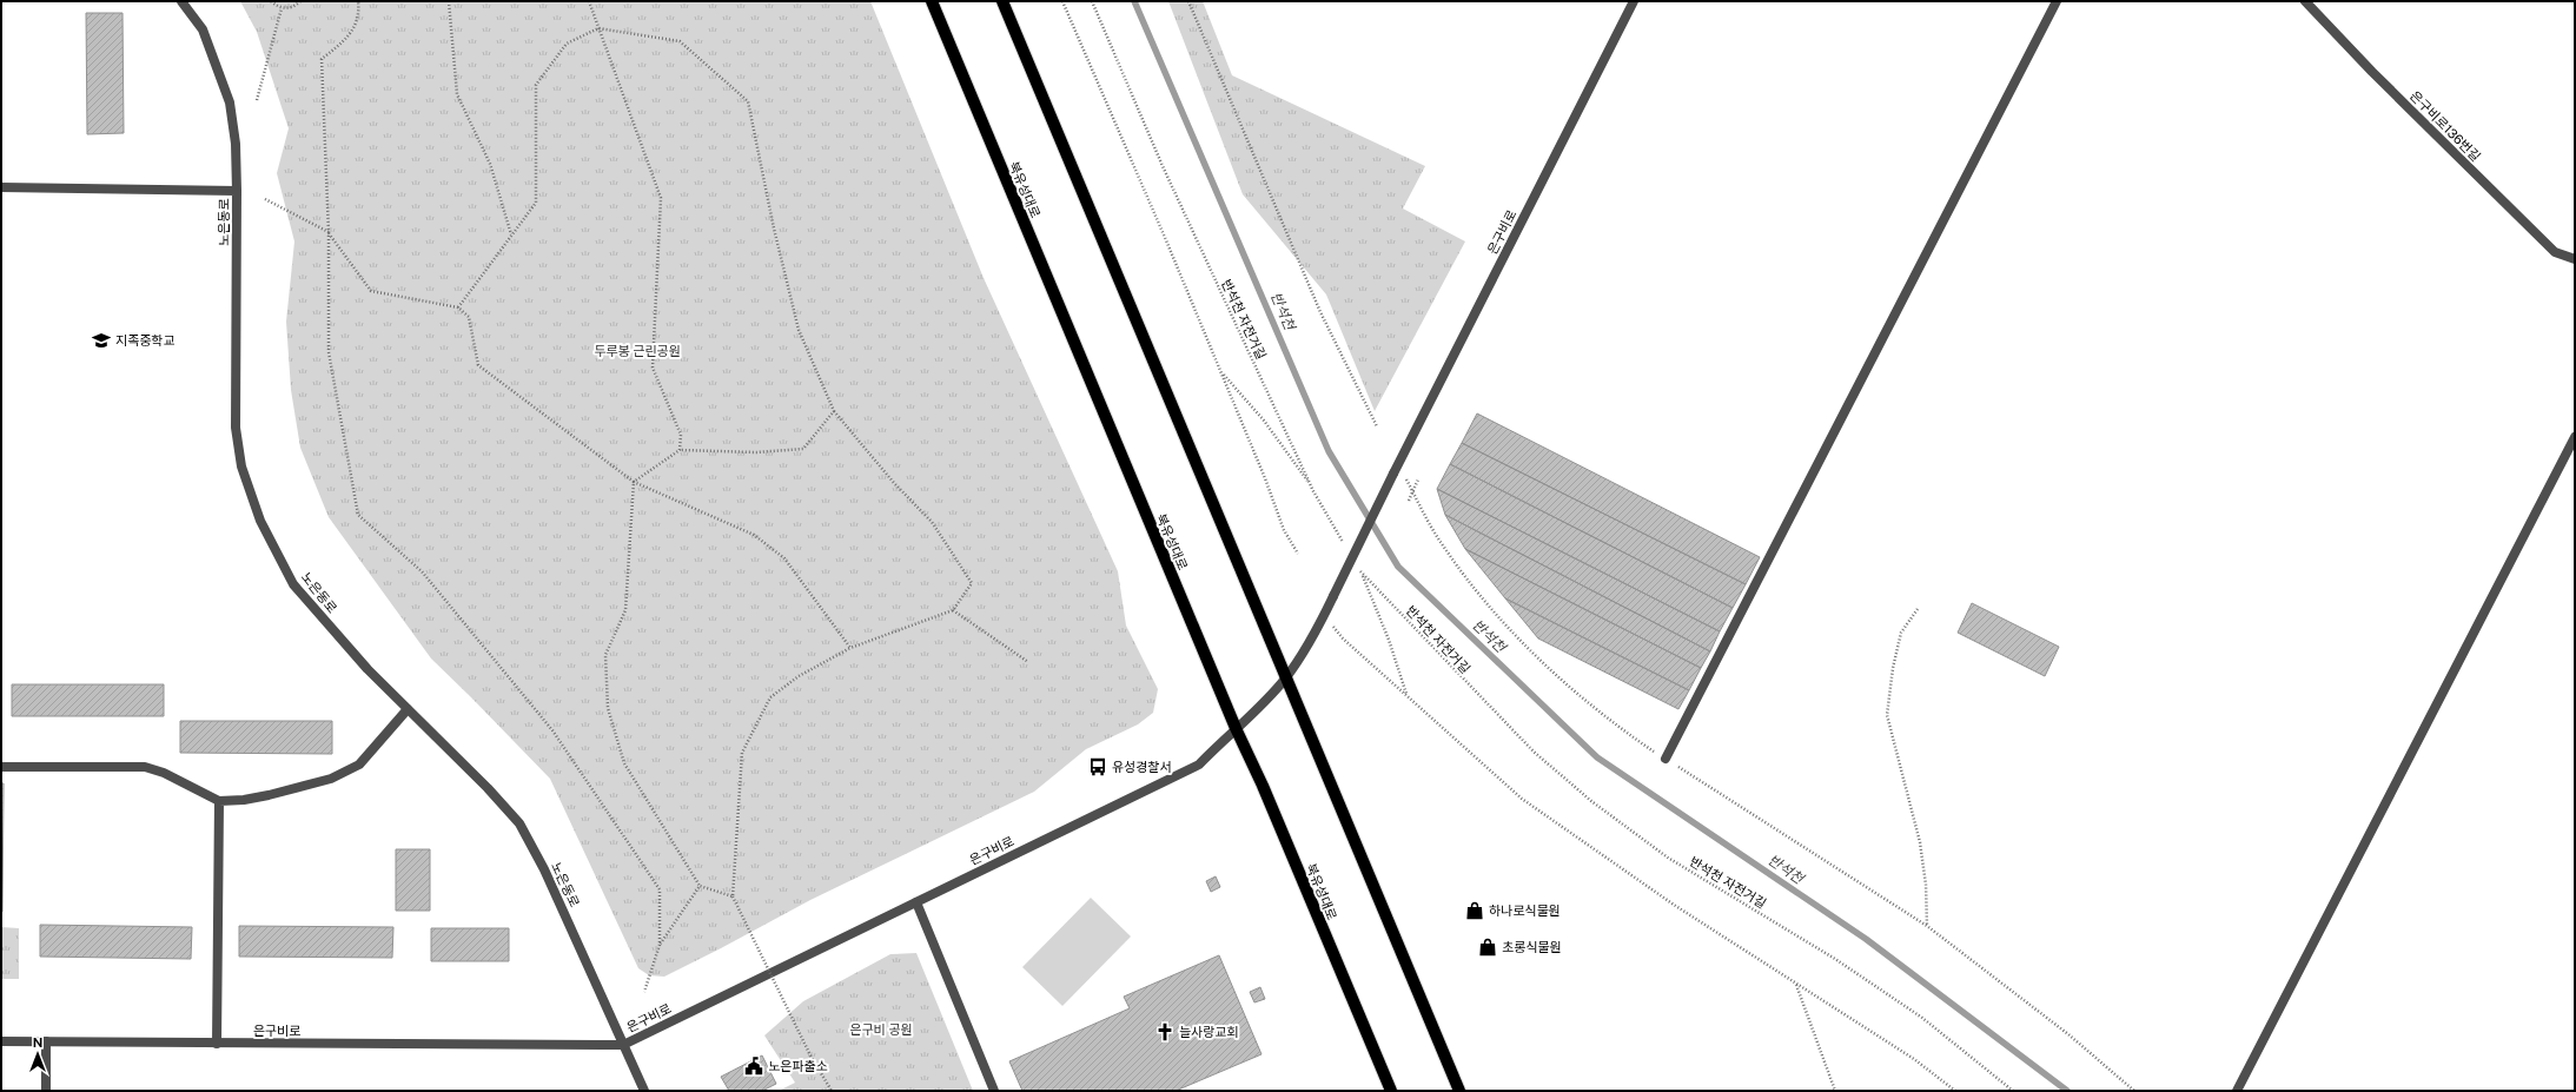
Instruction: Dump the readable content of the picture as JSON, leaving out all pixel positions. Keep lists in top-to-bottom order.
{
  "streets": {
    "main road": ["북유성대로"],
    "street": ["은구비로136번길", "노은동로", "은구비로"],
    "path": ["반석천 자전거길"]
  },
  "crossings": [
    ["북유성대로", "은구비로"],
    ["노은동로", "은구비로"]
  ],
  "water": ["반석천"],
  "parks": ["두루봉 근린공원", "은구비 공원"],
  "places": {
    "school or university": ["지족중학교"],
    "bus stop": ["유성경찰서"],
    "shop": ["하나로식물원", "초롱식물원"],
    "church": ["늘사랑교회"],
    "public building": ["노은파출소"]
  },
  "north": "top"
}
